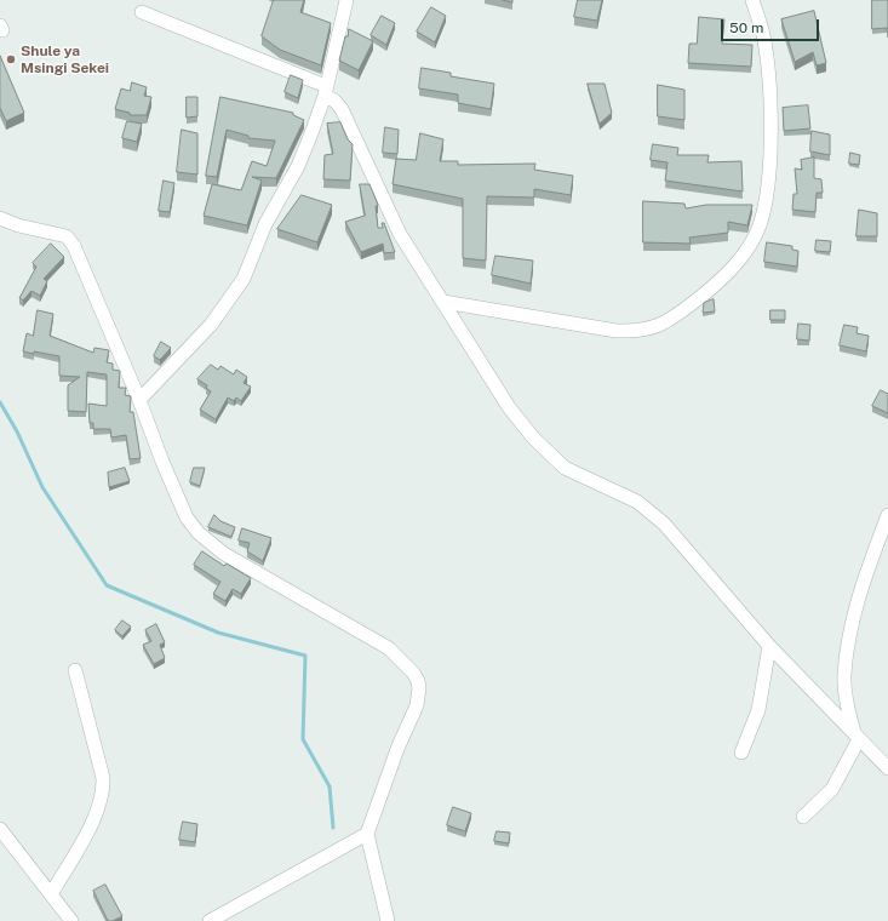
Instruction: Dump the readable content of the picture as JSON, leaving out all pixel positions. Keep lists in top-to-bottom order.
{
  "places": ["Shule ya Msingi Sekei"],
  "scale_bar": "50 m"
}
